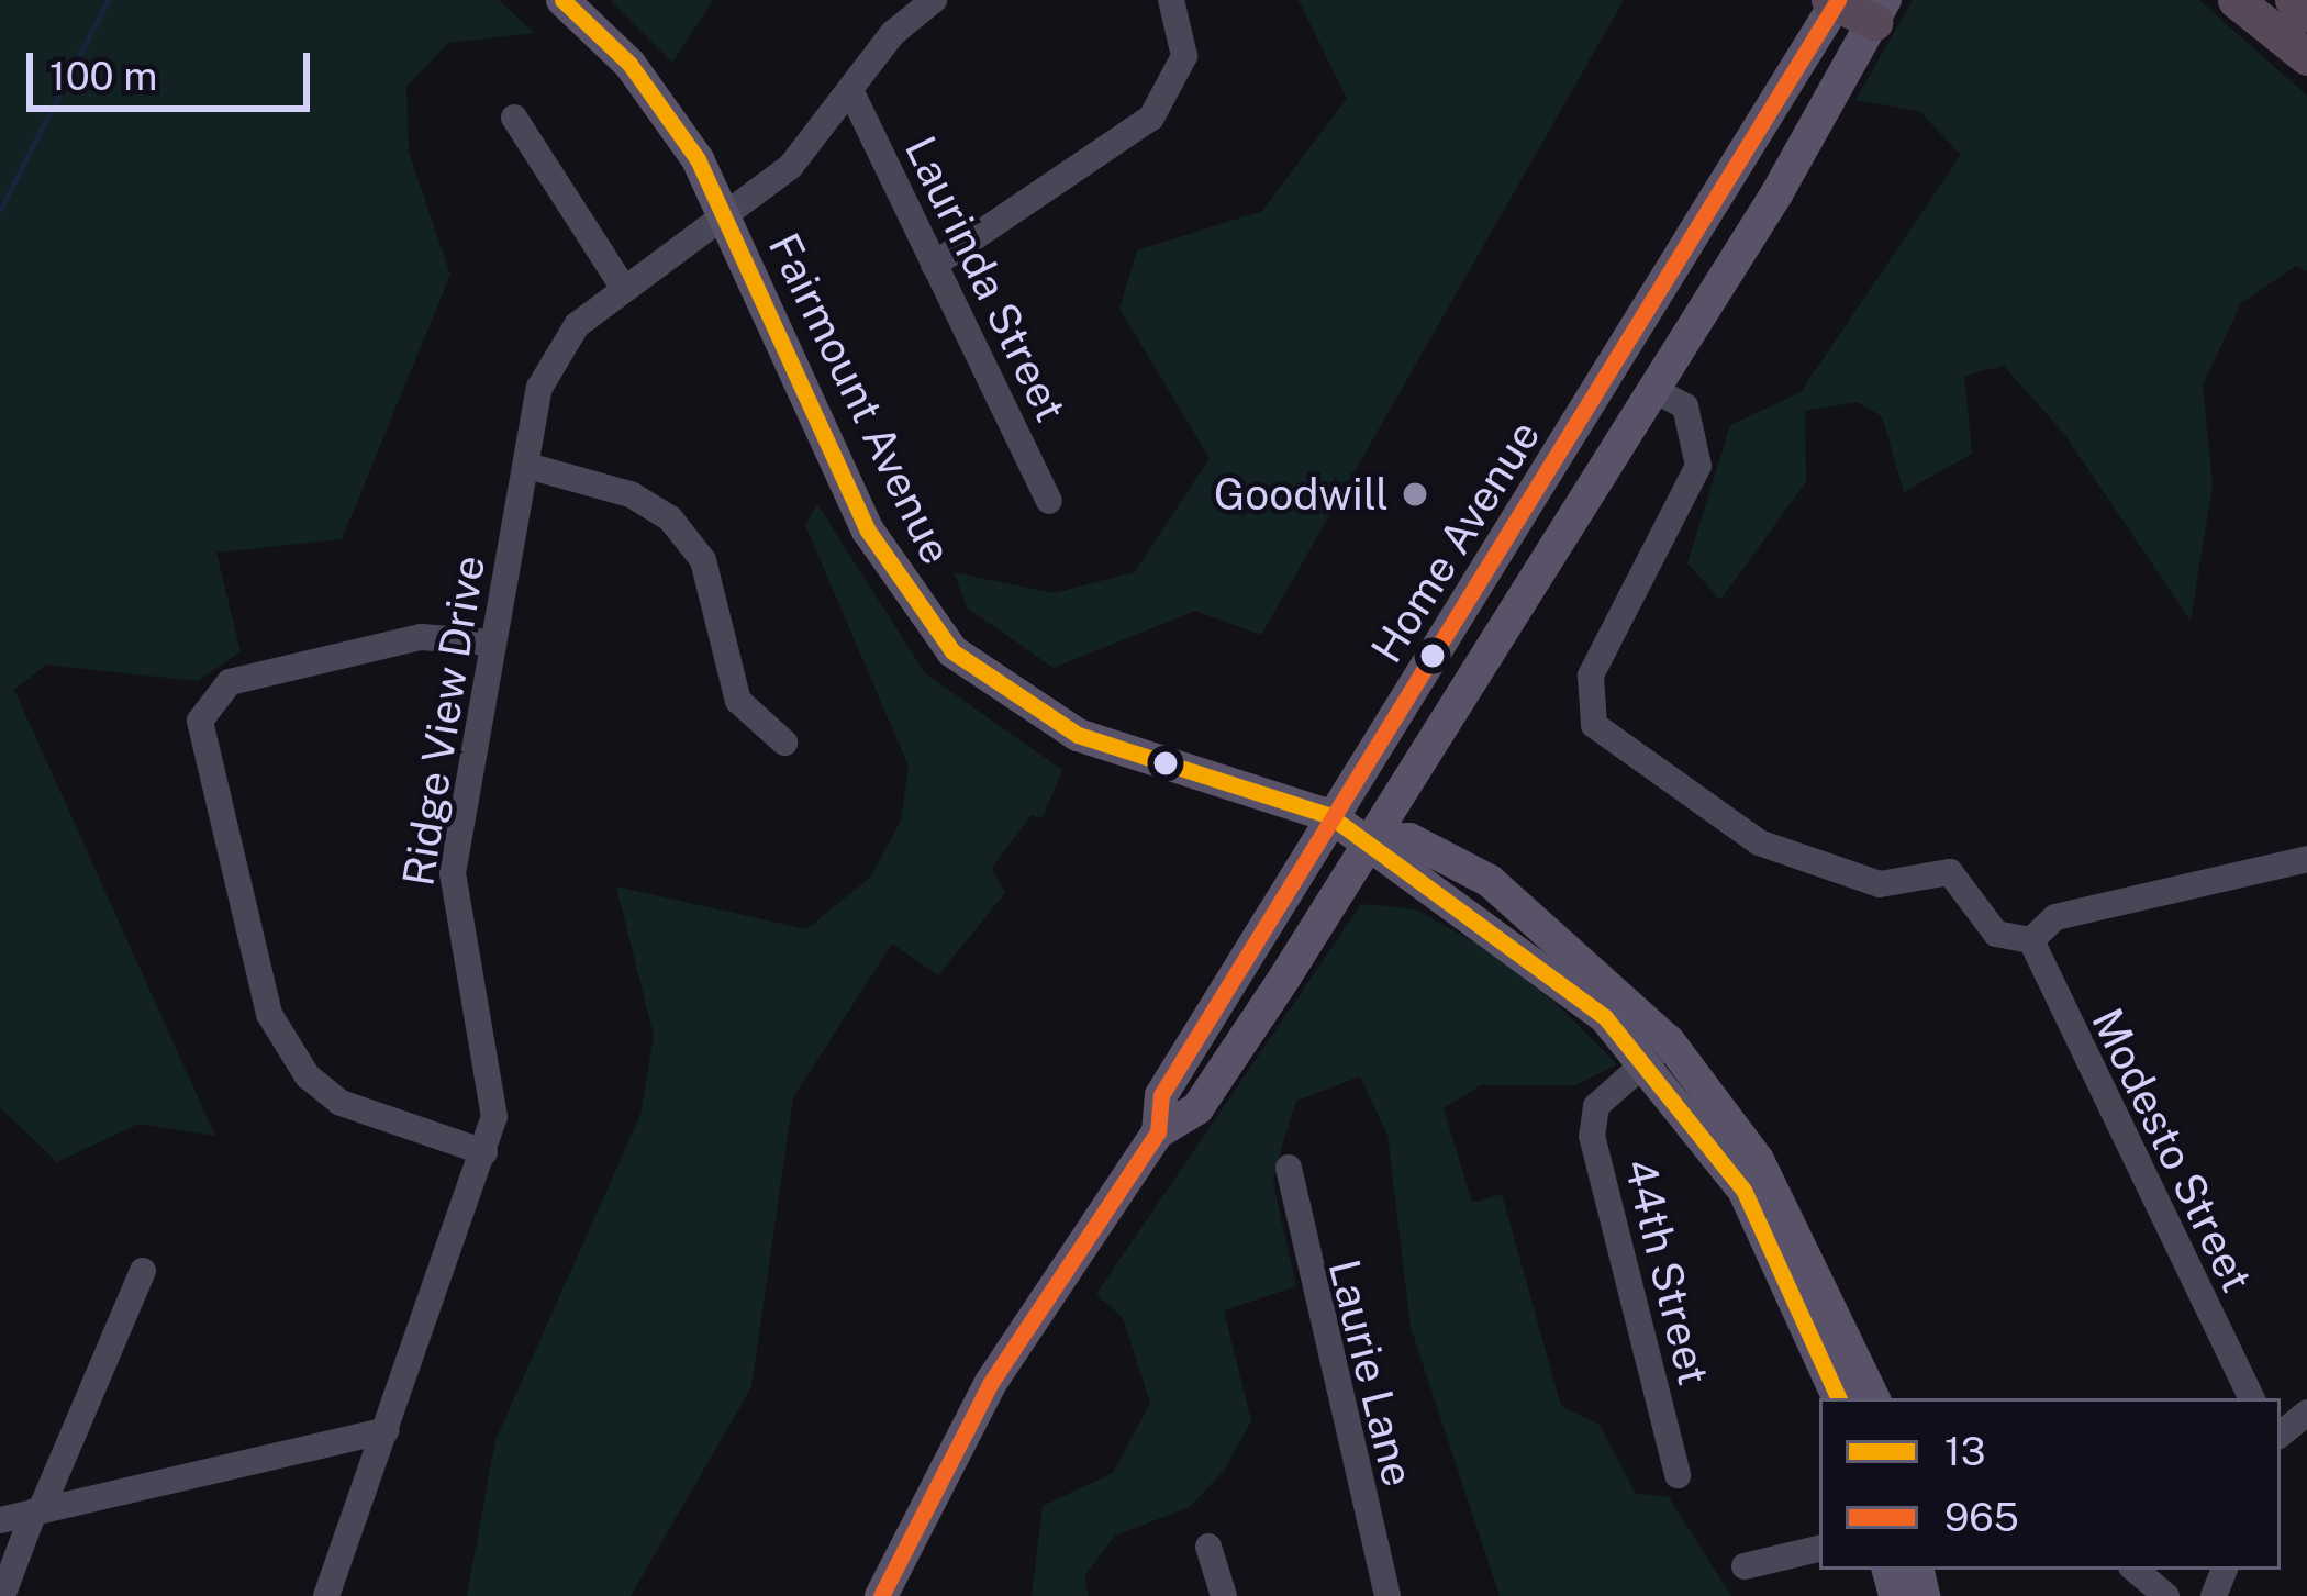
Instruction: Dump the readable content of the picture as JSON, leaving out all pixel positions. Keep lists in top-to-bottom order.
{
  "streets": {
    "main road": ["Fairmount Avenue", "Home Avenue"],
    "street": [
      "Laurinda Street",
      "Ridge View Drive",
      "Modesto Street",
      "44th Street",
      "Laurie Lane"
    ]
  },
  "crossings": [
    ["Laurinda Street", "Ridge View Drive"],
    ["Fairmount Avenue", "Home Avenue"],
    ["Fairmount Avenue", "Ridge View Drive"],
    ["Fairmount Avenue", "44th Street"]
  ],
  "places": ["Goodwill"],
  "lines": ["transit line 13", "transit line 965"],
  "legend": ["13", "965"],
  "scale_bar": "100 m"
}
